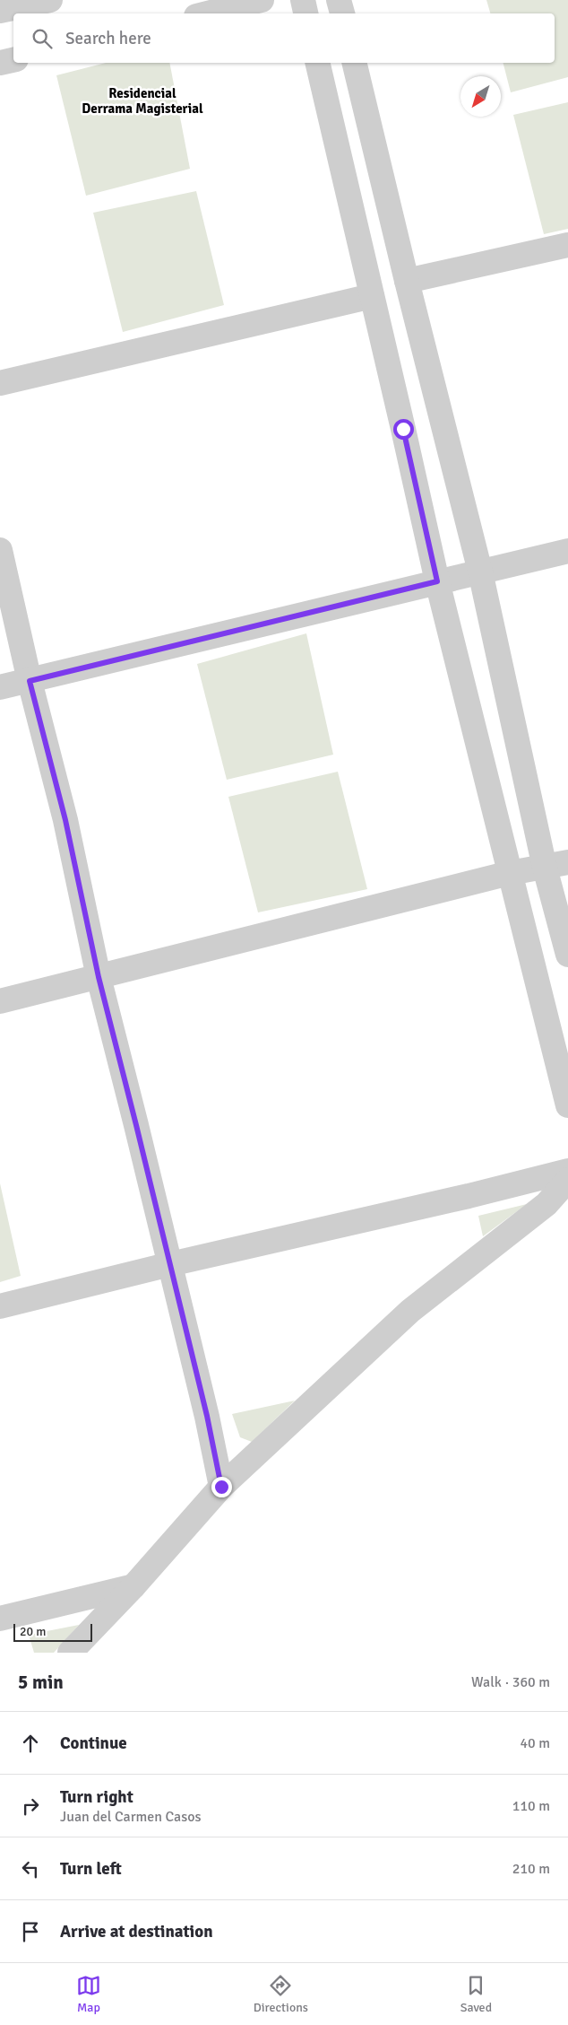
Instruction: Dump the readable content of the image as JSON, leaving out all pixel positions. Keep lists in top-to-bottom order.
{
  "districts": ["Residencial Derrama Magisterial"],
  "scale_bar": "20 m",
  "north": "bottom left",
  "page": {
    "search": "Search here",
    "scale": "20 m",
    "heading": ["5 min", "Walk · 360 m"],
    "list": [
      ["Continue", "40 m"],
      ["Turn right", "Juan del Carmen Casos", "110 m"],
      ["Turn left", "210 m"],
      "Arrive at destination"
    ],
    "nav": ["Map", "Directions", "Saved"]
  }
}
